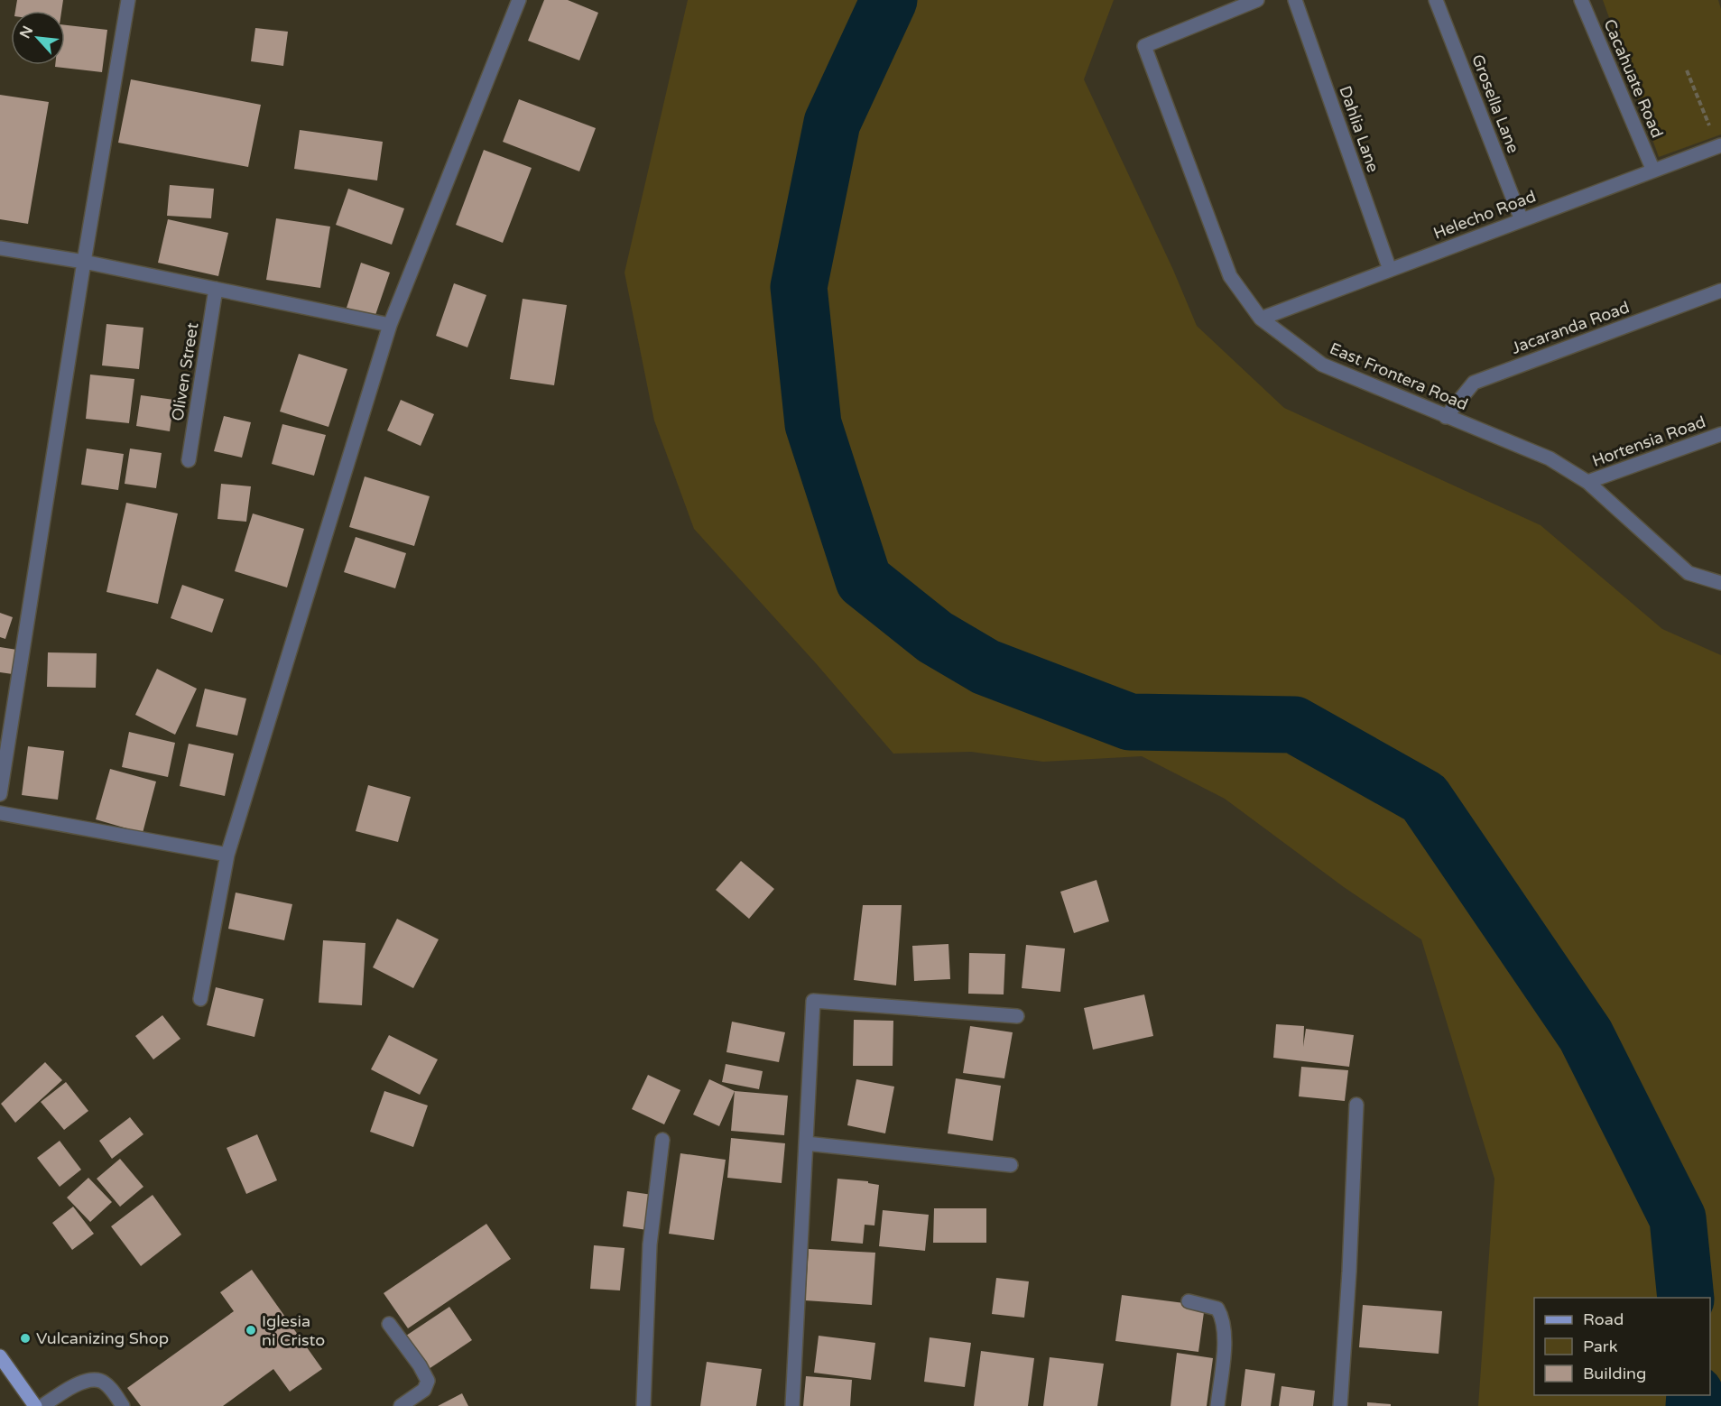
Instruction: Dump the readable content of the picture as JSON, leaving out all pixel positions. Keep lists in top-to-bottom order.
{
  "streets": {
    "street": [
      "Cacahuate Road",
      "Grosella Lane",
      "Dahlia Lane",
      "Helecho Road",
      "Jacaranda Road",
      "Oliven Street",
      "East Frontera Road",
      "Hortensia Road"
    ]
  },
  "crossings": [
    ["Cacahuate Road", "Helecho Road"],
    ["Grosella Lane", "Helecho Road"],
    ["Dahlia Lane", "Helecho Road"],
    ["Helecho Road", "East Frontera Road"],
    ["Jacaranda Road", "East Frontera Road"],
    ["East Frontera Road", "Hortensia Road"]
  ],
  "places": ["Iglesia ni Cristo", "Vulcanizing Shop"],
  "legend": ["Road", "Park", "Building"],
  "north": "top left"
}
